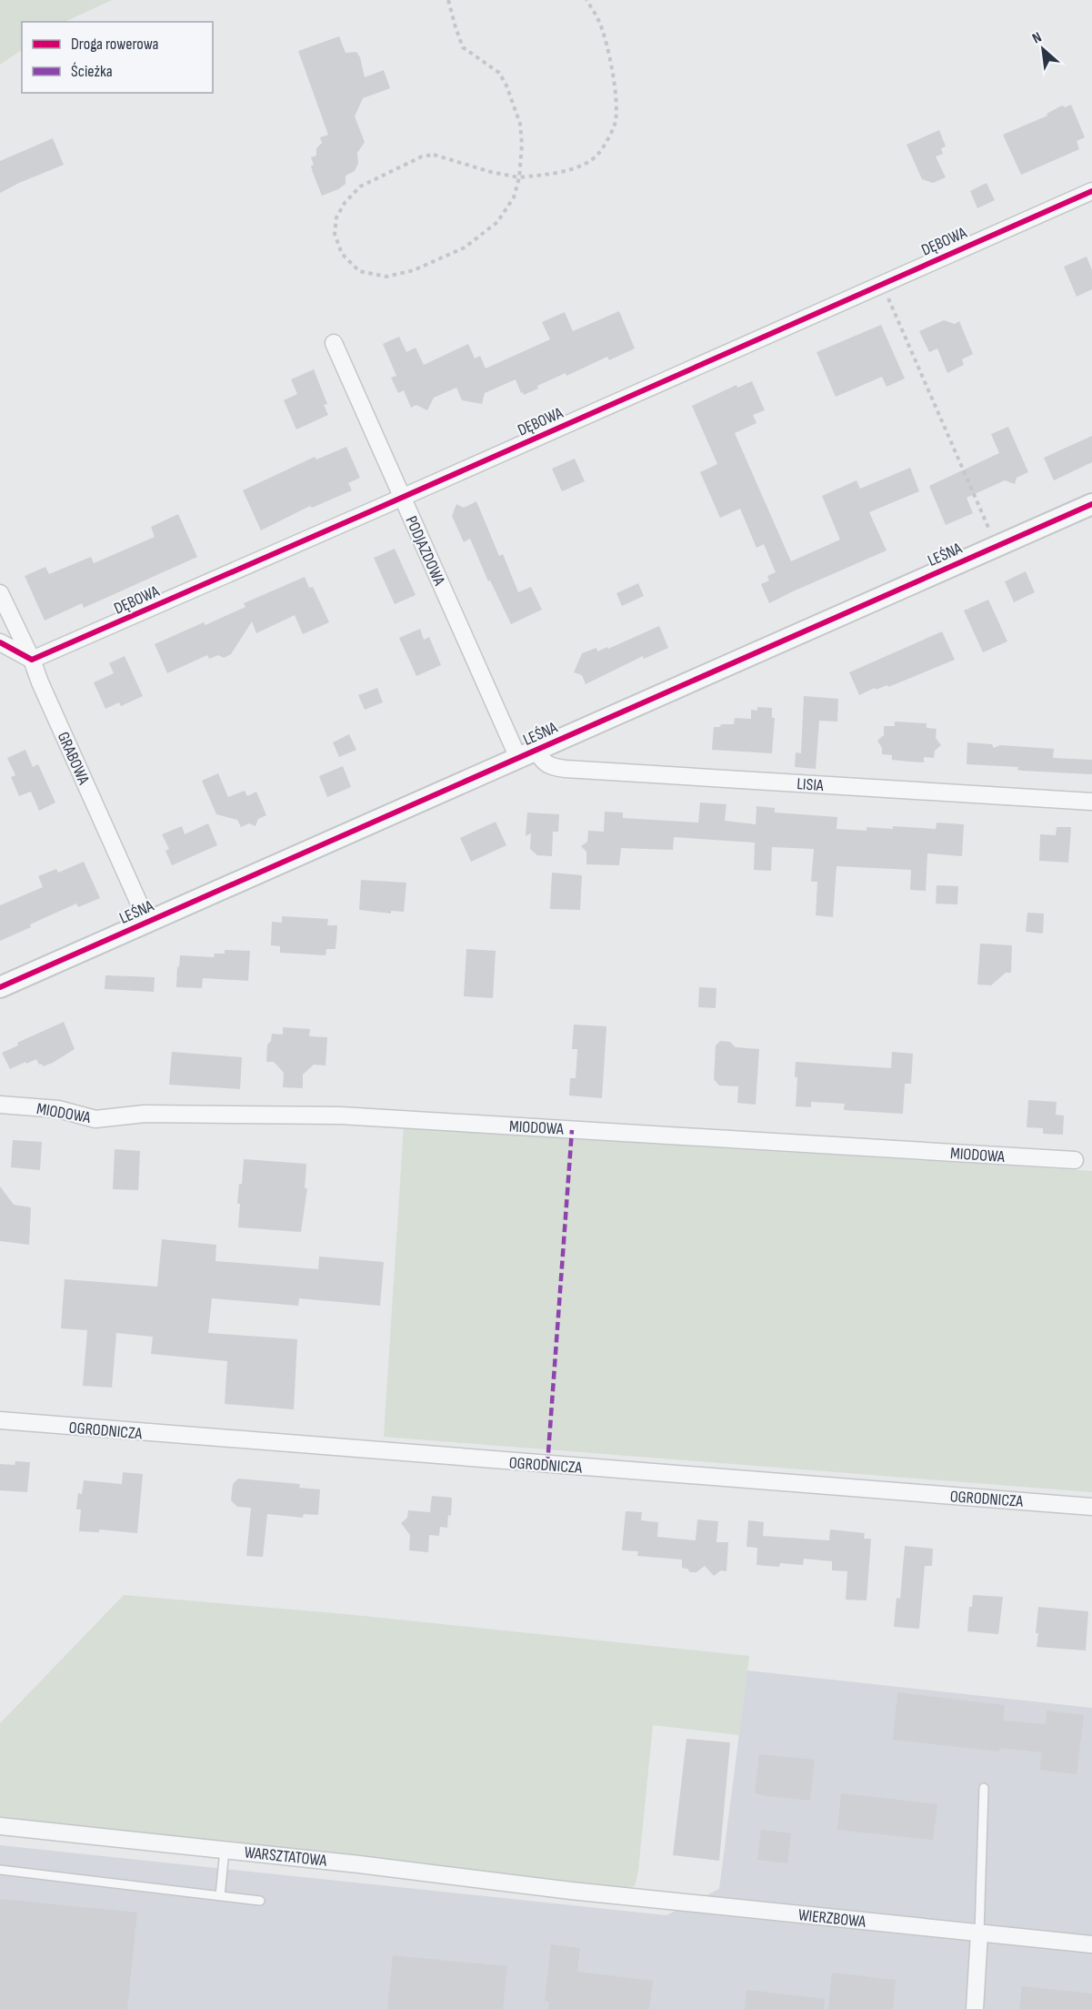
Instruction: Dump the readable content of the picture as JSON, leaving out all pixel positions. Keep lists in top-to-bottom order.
{
  "streets": {
    "street": [
      "DĘBOWA",
      "PODJAZDOWA",
      "LEŚNA",
      "GRABOWA",
      "LISIA",
      "MIODOWA",
      "OGRODNICZA",
      "WARSZTATOWA",
      "WIERZBOWA"
    ]
  },
  "crossings": [
    ["DĘBOWA", "PODJAZDOWA"],
    ["DĘBOWA", "GRABOWA"],
    ["PODJAZDOWA", "LEŚNA"],
    ["PODJAZDOWA", "LISIA"],
    ["LEŚNA", "GRABOWA"],
    ["LEŚNA", "LISIA"],
    ["WARSZTATOWA", "WIERZBOWA"]
  ],
  "legend": ["Droga rowerowa", "Ścieżka"],
  "north": "top left"
}
